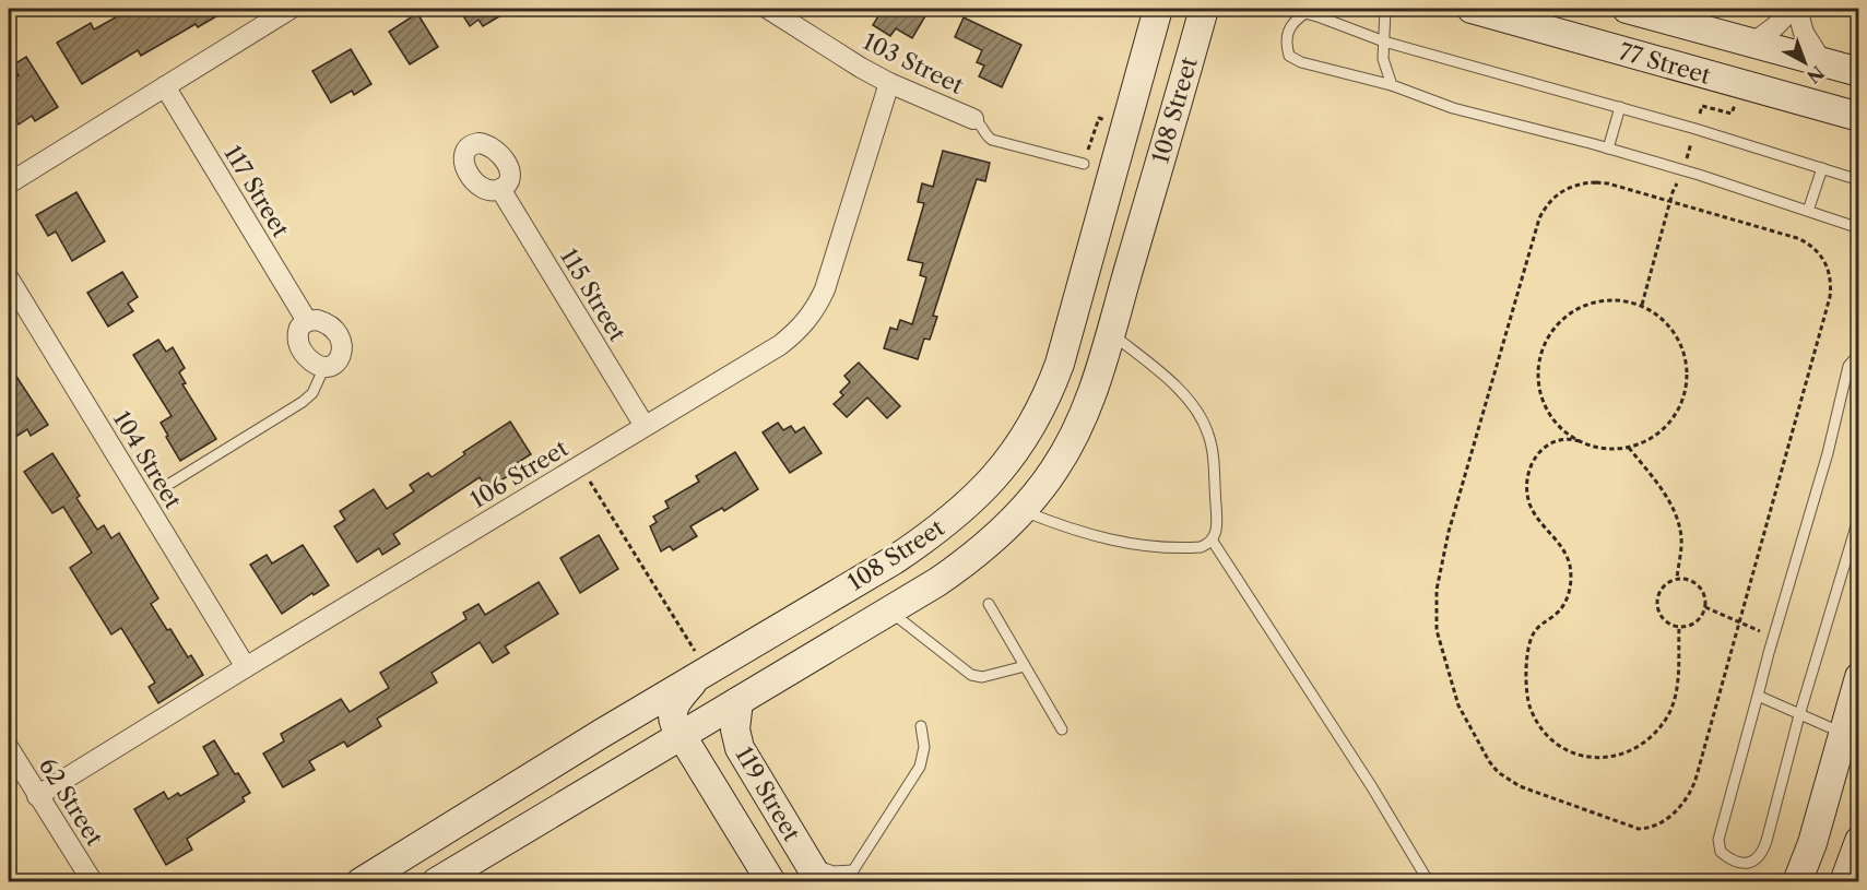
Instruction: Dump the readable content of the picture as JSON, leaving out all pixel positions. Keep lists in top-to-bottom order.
{
  "streets": {
    "street": [
      "103 Street",
      "77 Street",
      "108 Street",
      "117 Street",
      "115 Street",
      "104 Street",
      "106 Street",
      "119 Street",
      "62 Street"
    ]
  },
  "crossings": [
    ["103 Street", "106 Street"],
    ["108 Street", "119 Street"],
    ["115 Street", "106 Street"],
    ["104 Street", "106 Street"],
    ["106 Street", "62 Street"]
  ],
  "north": "bottom right"
}
